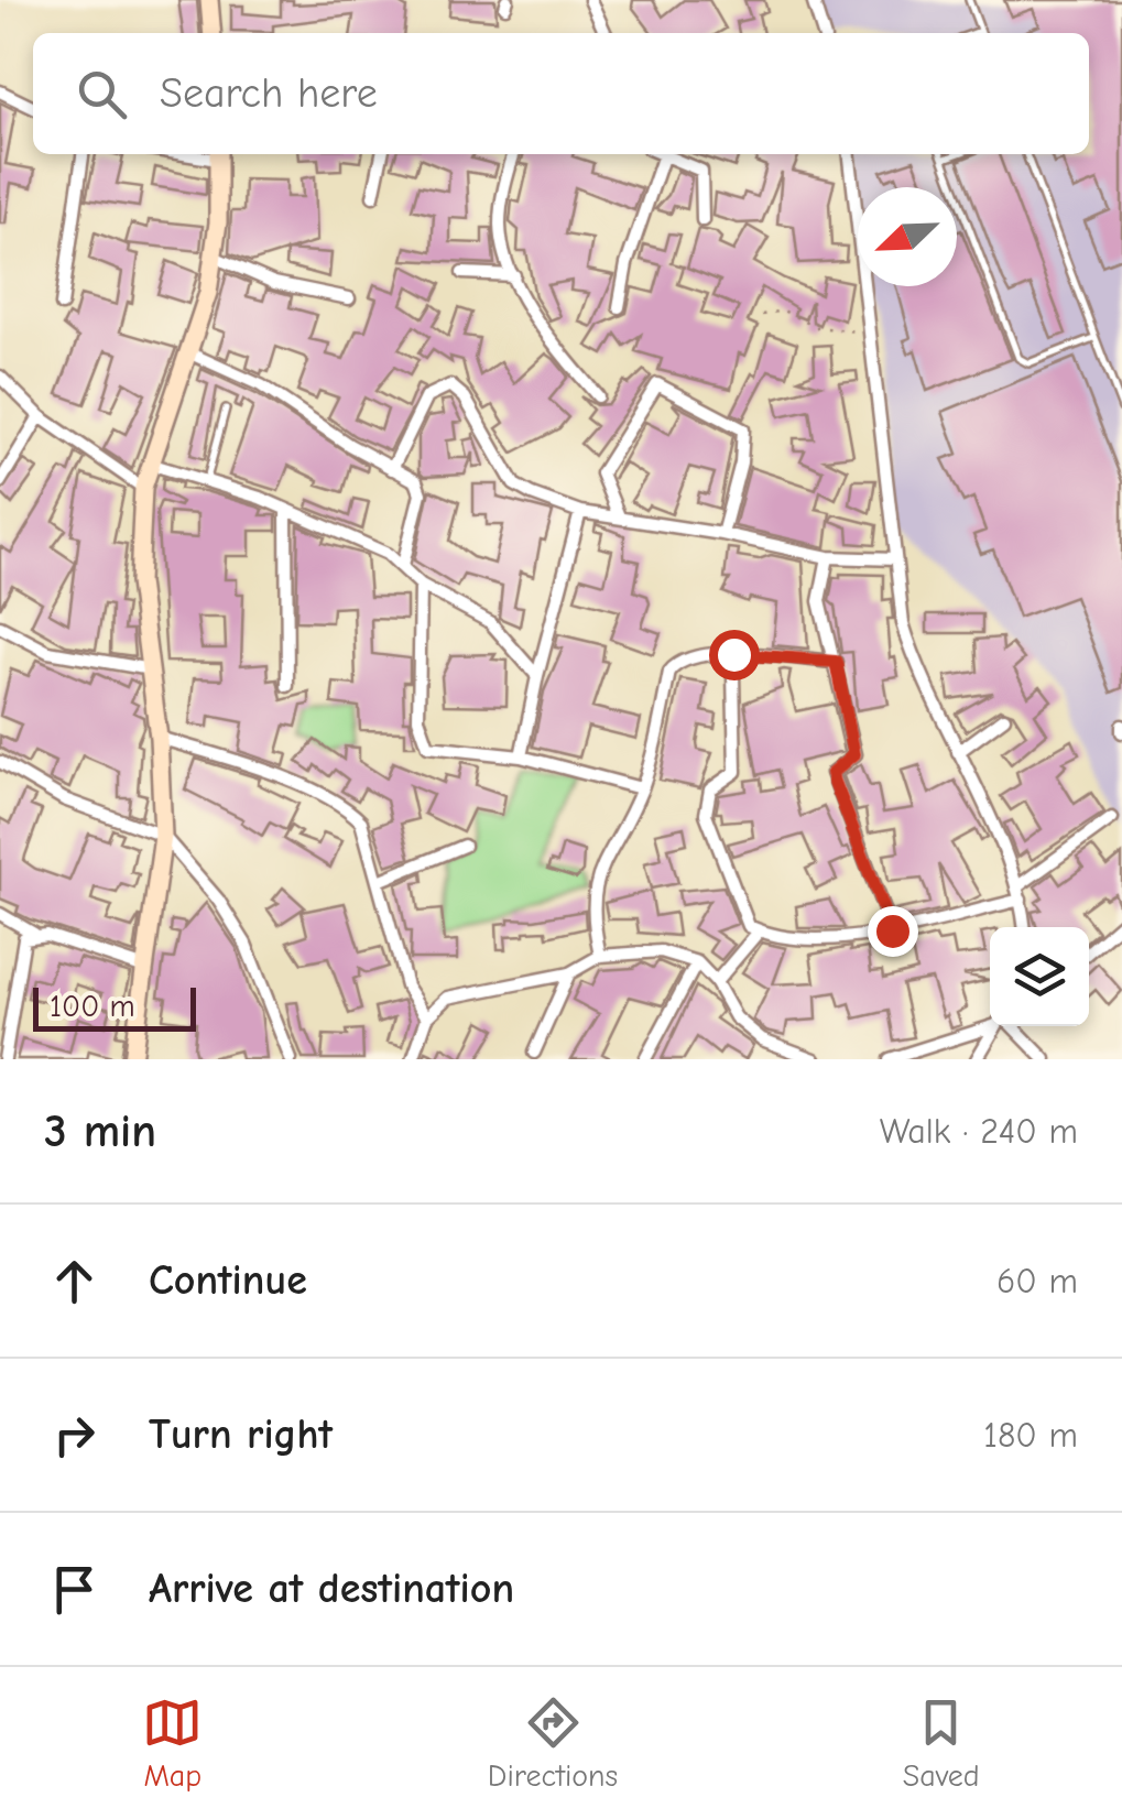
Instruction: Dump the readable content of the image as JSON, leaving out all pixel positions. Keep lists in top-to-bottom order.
{
  "scale_bar": "100 m",
  "north": "bottom left",
  "page": {
    "search": "Search here",
    "scale": "100 m",
    "heading": ["3 min", "Walk · 240 m"],
    "list": [
      ["Continue", "60 m"],
      ["Turn right", "180 m"],
      "Arrive at destination"
    ],
    "nav": ["Map", "Directions", "Saved"]
  }
}
